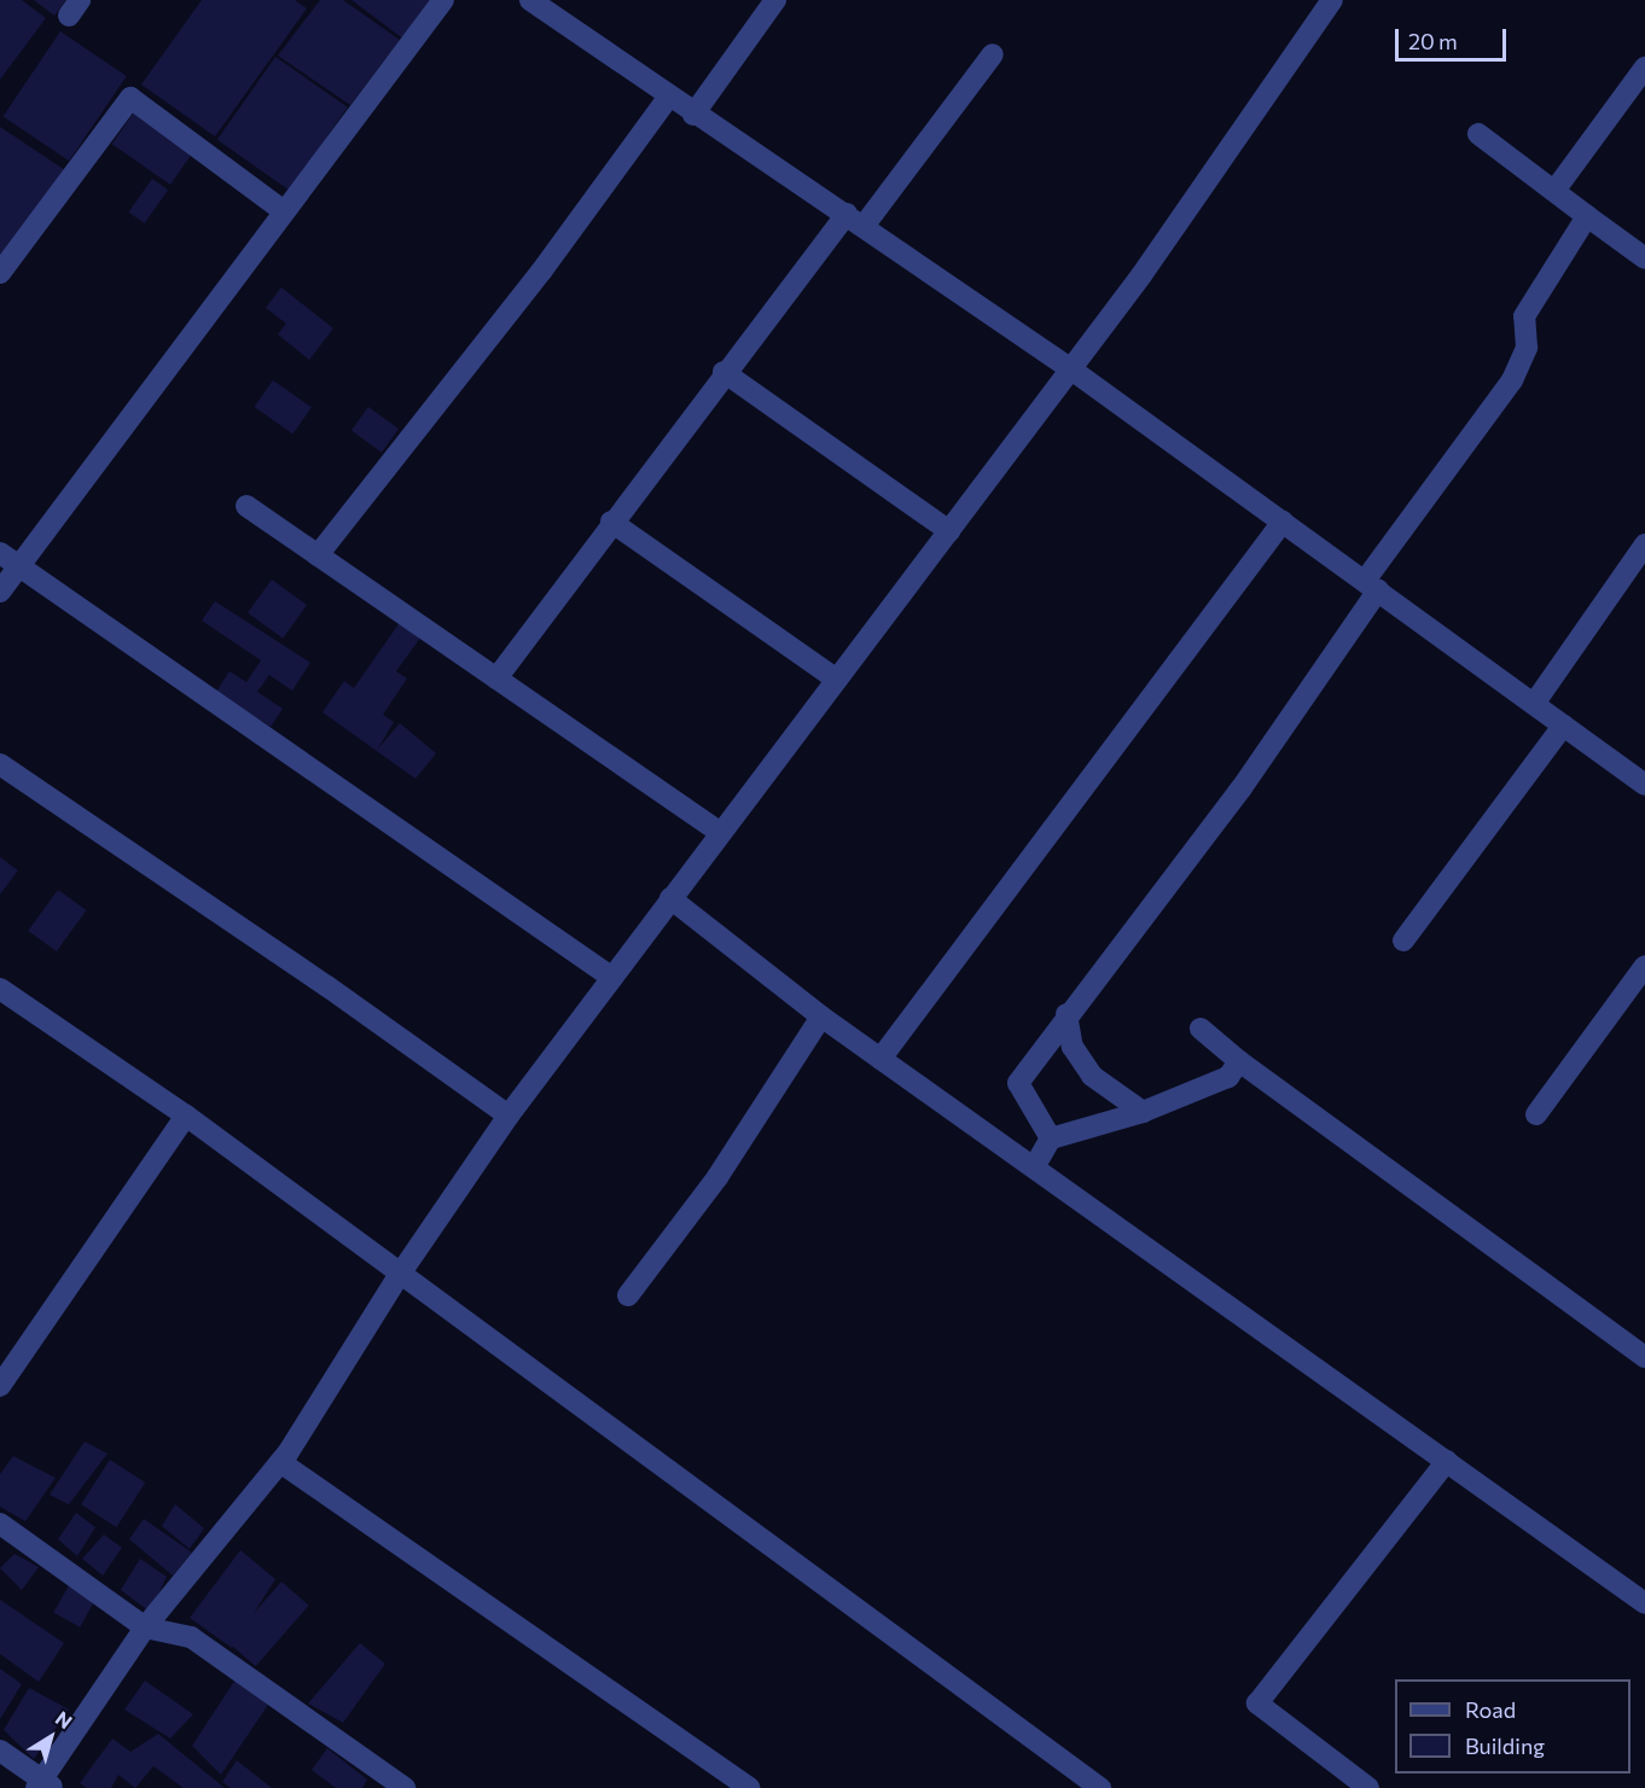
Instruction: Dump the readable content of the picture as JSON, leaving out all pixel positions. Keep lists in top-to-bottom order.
{
  "legend": ["Road", "Building"],
  "scale_bar": "20 m",
  "north": "top right"
}
